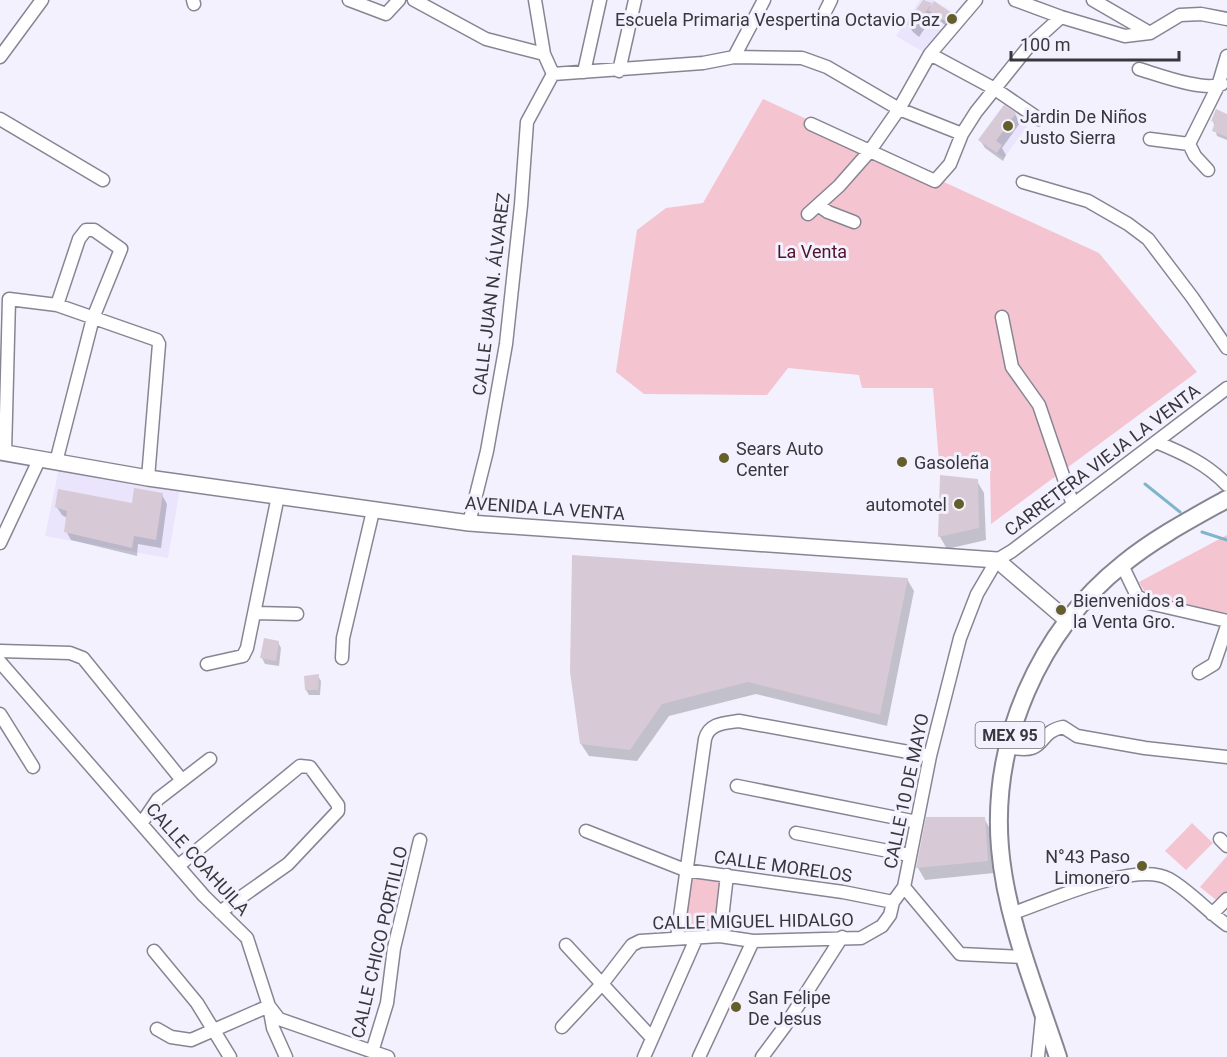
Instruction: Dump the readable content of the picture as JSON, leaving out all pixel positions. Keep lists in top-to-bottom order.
{
  "streets": {
    "highway": ["MEX 95"],
    "main road": ["AVENIDA LA VENTA"],
    "street": [
      "CALLE JUAN N. ÁLVAREZ",
      "CARRETERA VIEJA LA VENTA",
      "CALLE 10 DE MAYO",
      "CALLE COAHUILA",
      "CALLE MORELOS",
      "CALLE MIGUEL HIDALGO",
      "CALLE CHICO PORTILLO"
    ]
  },
  "crossings": [
    ["CALLE JUAN N. ÁLVAREZ", "AVENIDA LA VENTA"],
    ["CARRETERA VIEJA LA VENTA", "AVENIDA LA VENTA"],
    ["CARRETERA VIEJA LA VENTA", "CALLE 10 DE MAYO"],
    ["AVENIDA LA VENTA", "CALLE 10 DE MAYO"],
    ["MEX 95", "CALLE 10 DE MAYO"],
    ["CALLE MORELOS", "CALLE MIGUEL HIDALGO"]
  ],
  "parks": ["La Venta"],
  "places": [
    "Escuela Primaria Vespertina Octavio Paz",
    "Jardin De Niños Justo Sierra",
    "Sears Auto Center",
    "Gasoleña",
    "automotel",
    "Bienvenidos a la Venta Gro.",
    "N°43 Paso Limonero",
    "San Felipe De Jesus"
  ],
  "scale_bar": "100 m"
}
